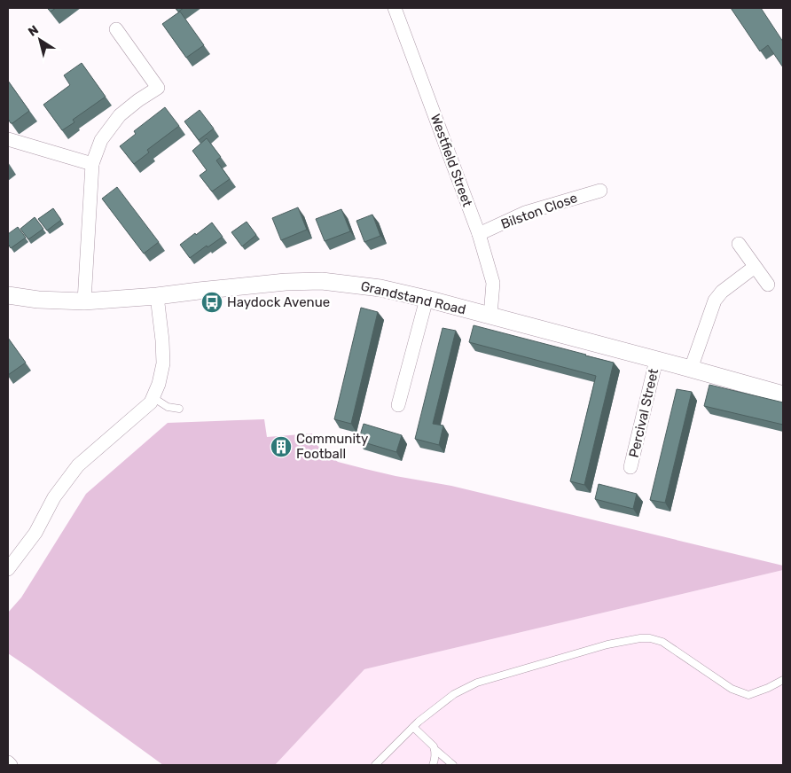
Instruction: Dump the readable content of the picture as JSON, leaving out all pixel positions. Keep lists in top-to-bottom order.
{
  "streets": {
    "street": [
      "Westfield Street",
      "Bilston Close",
      "Grandstand Road",
      "Percival Street"
    ]
  },
  "crossings": [
    ["Westfield Street", "Bilston Close"],
    ["Westfield Street", "Grandstand Road"],
    ["Grandstand Road", "Percival Street"]
  ],
  "places": {
    "bus stop": ["Haydock Avenue"],
    "building": ["Community Football"]
  },
  "north": "top left"
}
